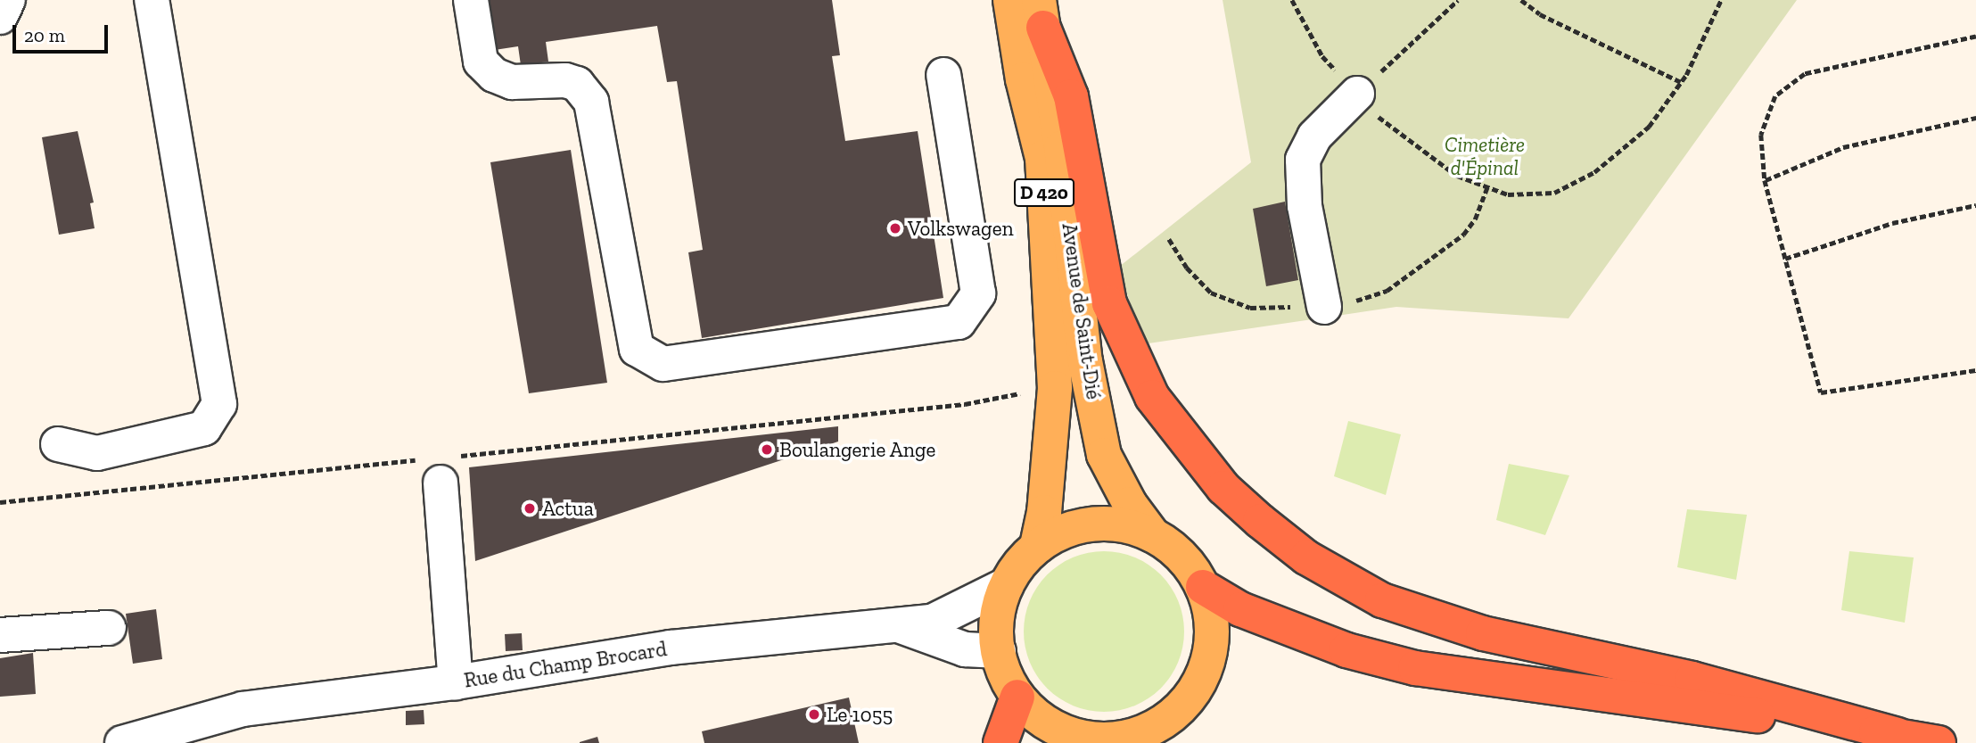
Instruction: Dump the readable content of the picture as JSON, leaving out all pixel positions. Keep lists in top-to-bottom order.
{
  "streets": {
    "main road": ["D 420", "Avenue de Saint-Dié"],
    "street": ["Rue du Champ Brocard"]
  },
  "crossings": [
    ["Avenue de Saint-Dié", "Rue du Champ Brocard"]
  ],
  "parks": ["Cimetière d'Épinal"],
  "places": [
    "Volkswagen",
    "Boulangerie Ange",
    "Actua",
    "Le 1055"
  ],
  "scale_bar": "20 m"
}
